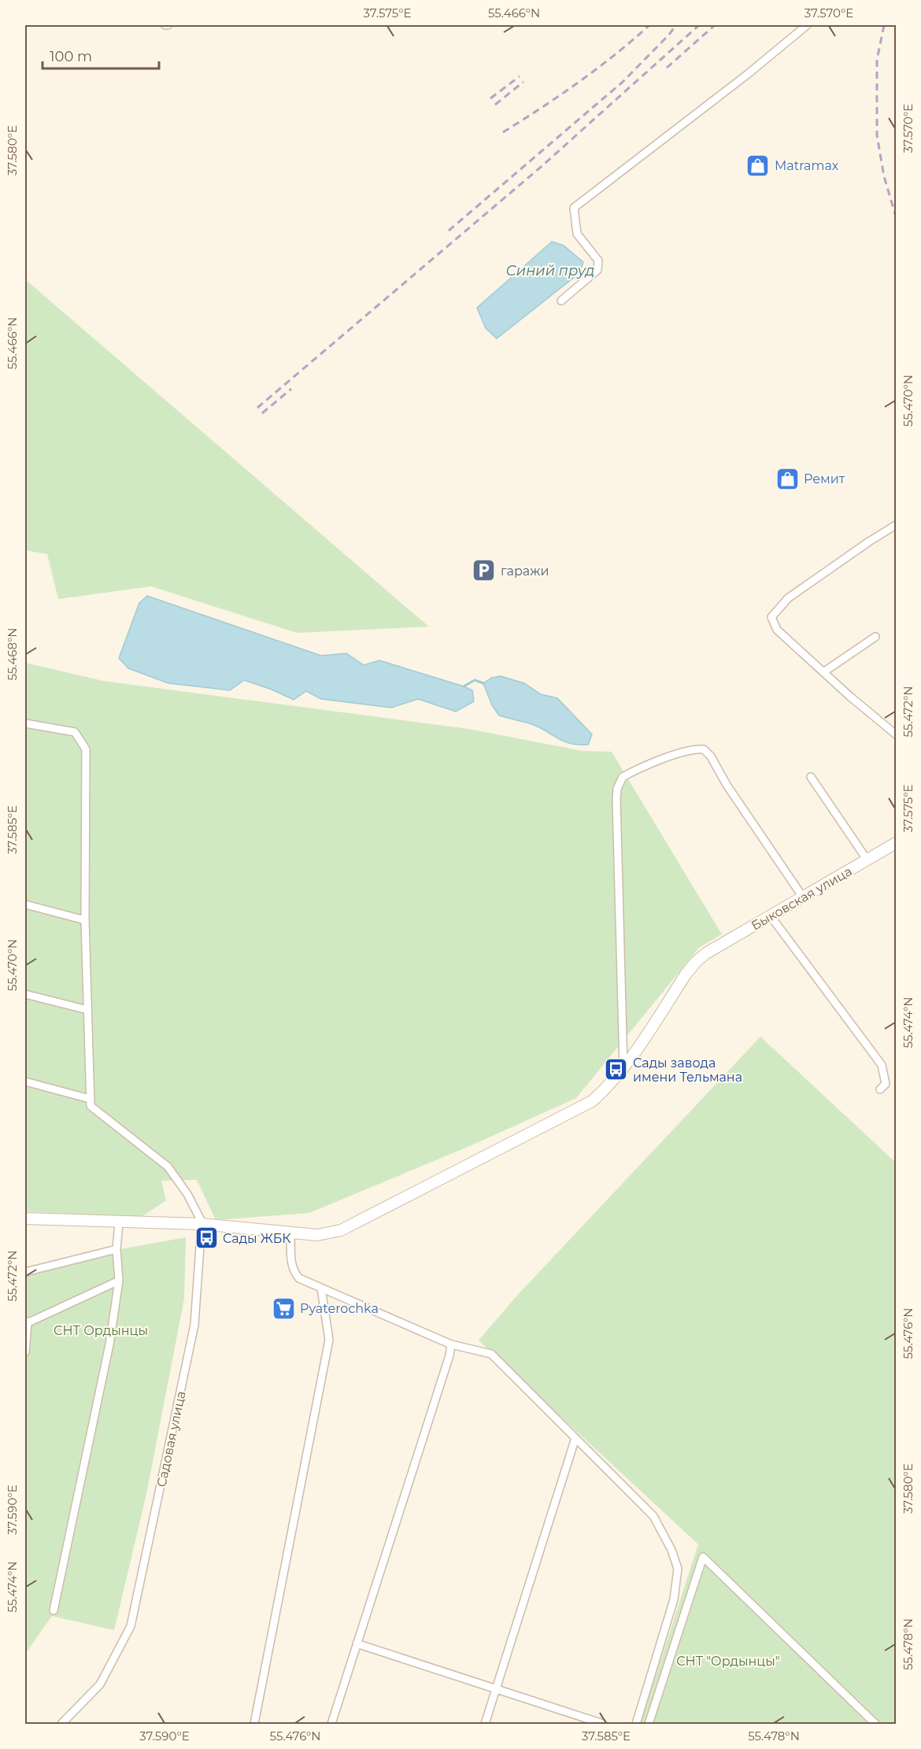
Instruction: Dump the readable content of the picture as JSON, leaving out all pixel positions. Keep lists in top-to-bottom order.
{
  "streets": {
    "street": ["Быковская улица", "Садовая улица"]
  },
  "crossings": [
    ["Быковская улица", "Садовая улица"]
  ],
  "water": ["Синий пруд"],
  "parks": ["СНТ Ордынцы", "СНТ \"Ордынцы\""],
  "places": {
    "shop": ["Matramax", "Ремит"],
    "parking": ["гаражи"],
    "bus stop": ["Сады завода имени Тельмана", "Сады ЖБК"],
    "supermarket": ["Pyaterochka"]
  },
  "scale_bar": "100 m",
  "coordinates": [
    "37.575°E",
    "55.466°N",
    "37.570°E",
    "37.580°E",
    "55.470°N",
    "55.468°N",
    "55.472°N",
    "37.585°E",
    "55.474°N",
    "55.476°N",
    "37.590°E",
    "55.478°N"
  ]
}
